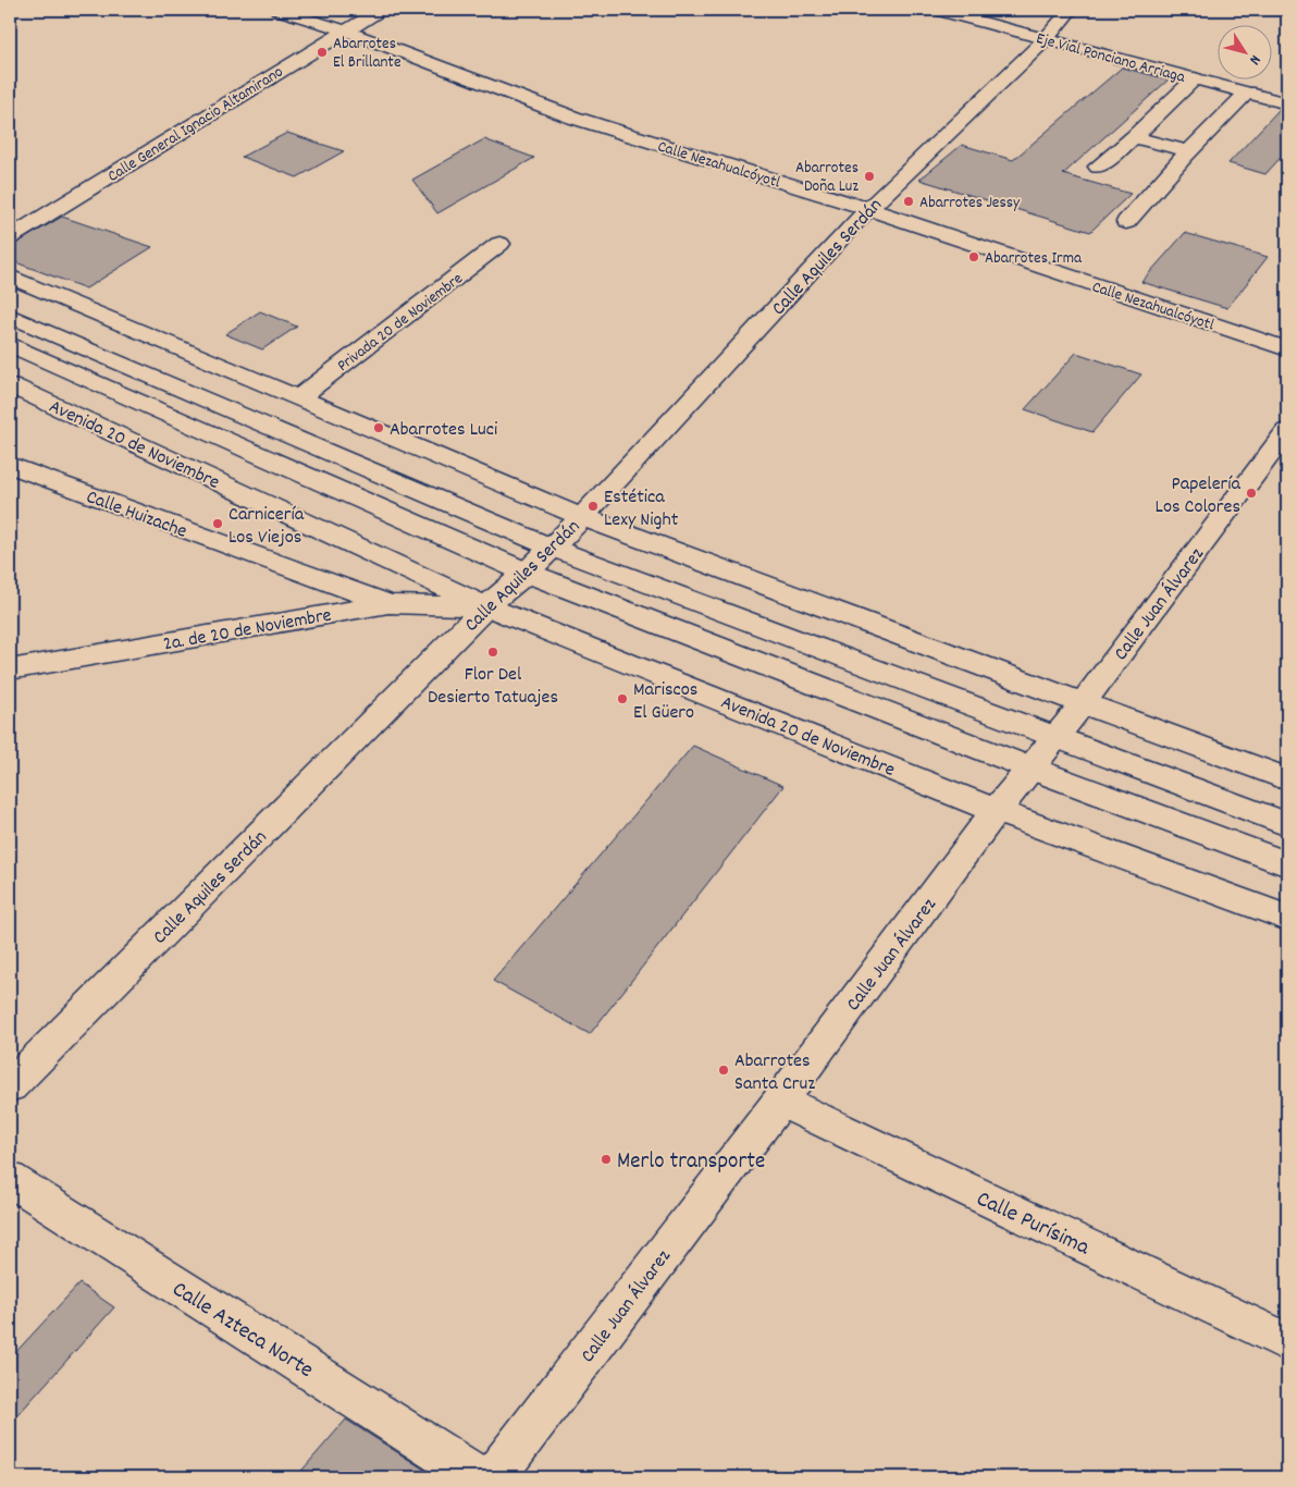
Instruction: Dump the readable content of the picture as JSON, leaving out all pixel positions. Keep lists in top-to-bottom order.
{
  "streets": {
    "street": [
      "Eje Vial Ponciano Arriaga",
      "Calle General Ignacio Altamirano",
      "Calle Nezahualcóyotl",
      "Calle Aquiles Serdán",
      "Privada 20 de Noviembre",
      "Avenida 20 de Noviembre",
      "Calle Huizache",
      "Calle Juan Álvarez",
      "2a. de 20 de Noviembre",
      "Calle Purísima",
      "Calle Azteca Norte"
    ]
  },
  "crossings": [
    ["Eje Vial Ponciano Arriaga", "Calle Aquiles Serdán"],
    ["Calle General Ignacio Altamirano", "Calle Nezahualcóyotl"],
    ["Calle Nezahualcóyotl", "Calle Aquiles Serdán"],
    ["Calle Aquiles Serdán", "Avenida 20 de Noviembre"],
    ["Calle Aquiles Serdán", "2a. de 20 de Noviembre"],
    ["Avenida 20 de Noviembre", "Calle Juan Álvarez"],
    ["Avenida 20 de Noviembre", "2a. de 20 de Noviembre"],
    ["Calle Huizache", "2a. de 20 de Noviembre"],
    ["Calle Juan Álvarez", "Calle Purísima"]
  ],
  "places": [
    "Abarrotes El Brillante",
    "Abarrotes Doña Luz",
    "Abarrotes Jessy",
    "Abarrotes Irma",
    "Abarrotes Luci",
    "Papelería Los Colores",
    "Estética Lexy Night",
    "Carnicería Los Viejos",
    "Flor Del Desierto Tatuajes",
    "Mariscos El Güero",
    "Abarrotes Santa Cruz",
    "Merlo transporte"
  ],
  "north": "bottom right"
}
